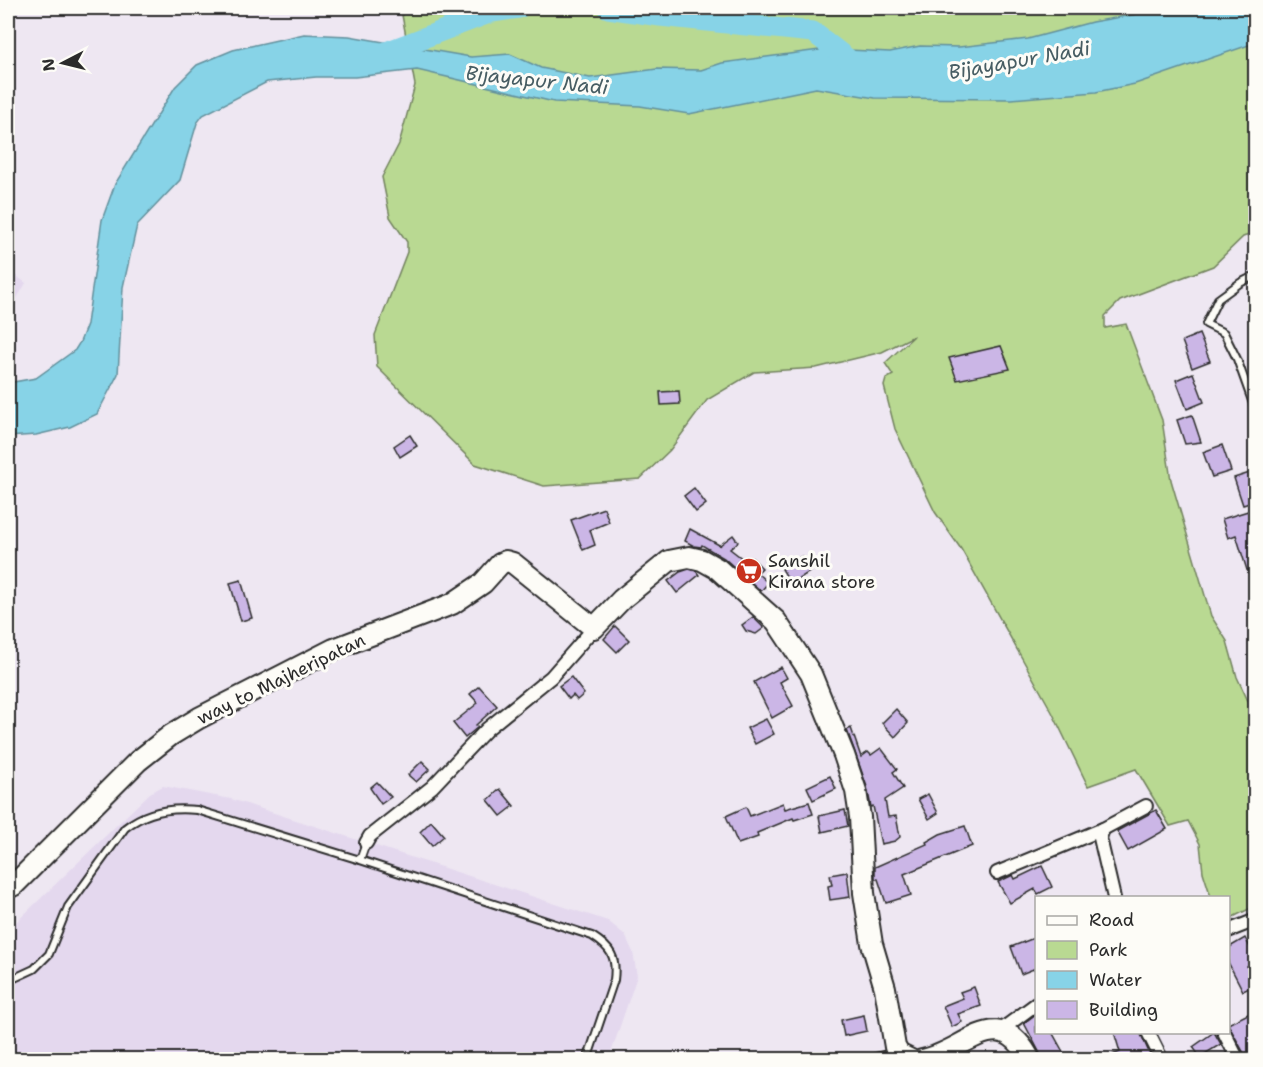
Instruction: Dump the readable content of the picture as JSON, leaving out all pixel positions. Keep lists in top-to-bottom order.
{
  "streets": {
    "main road": ["way to Majheripatan"]
  },
  "water": ["Bijayapur Nadi"],
  "places": {
    "supermarket": ["Sanshil Kirana store"]
  },
  "legend": [
    "Road",
    "Park",
    "Water",
    "Building"
  ],
  "north": "left"
}
